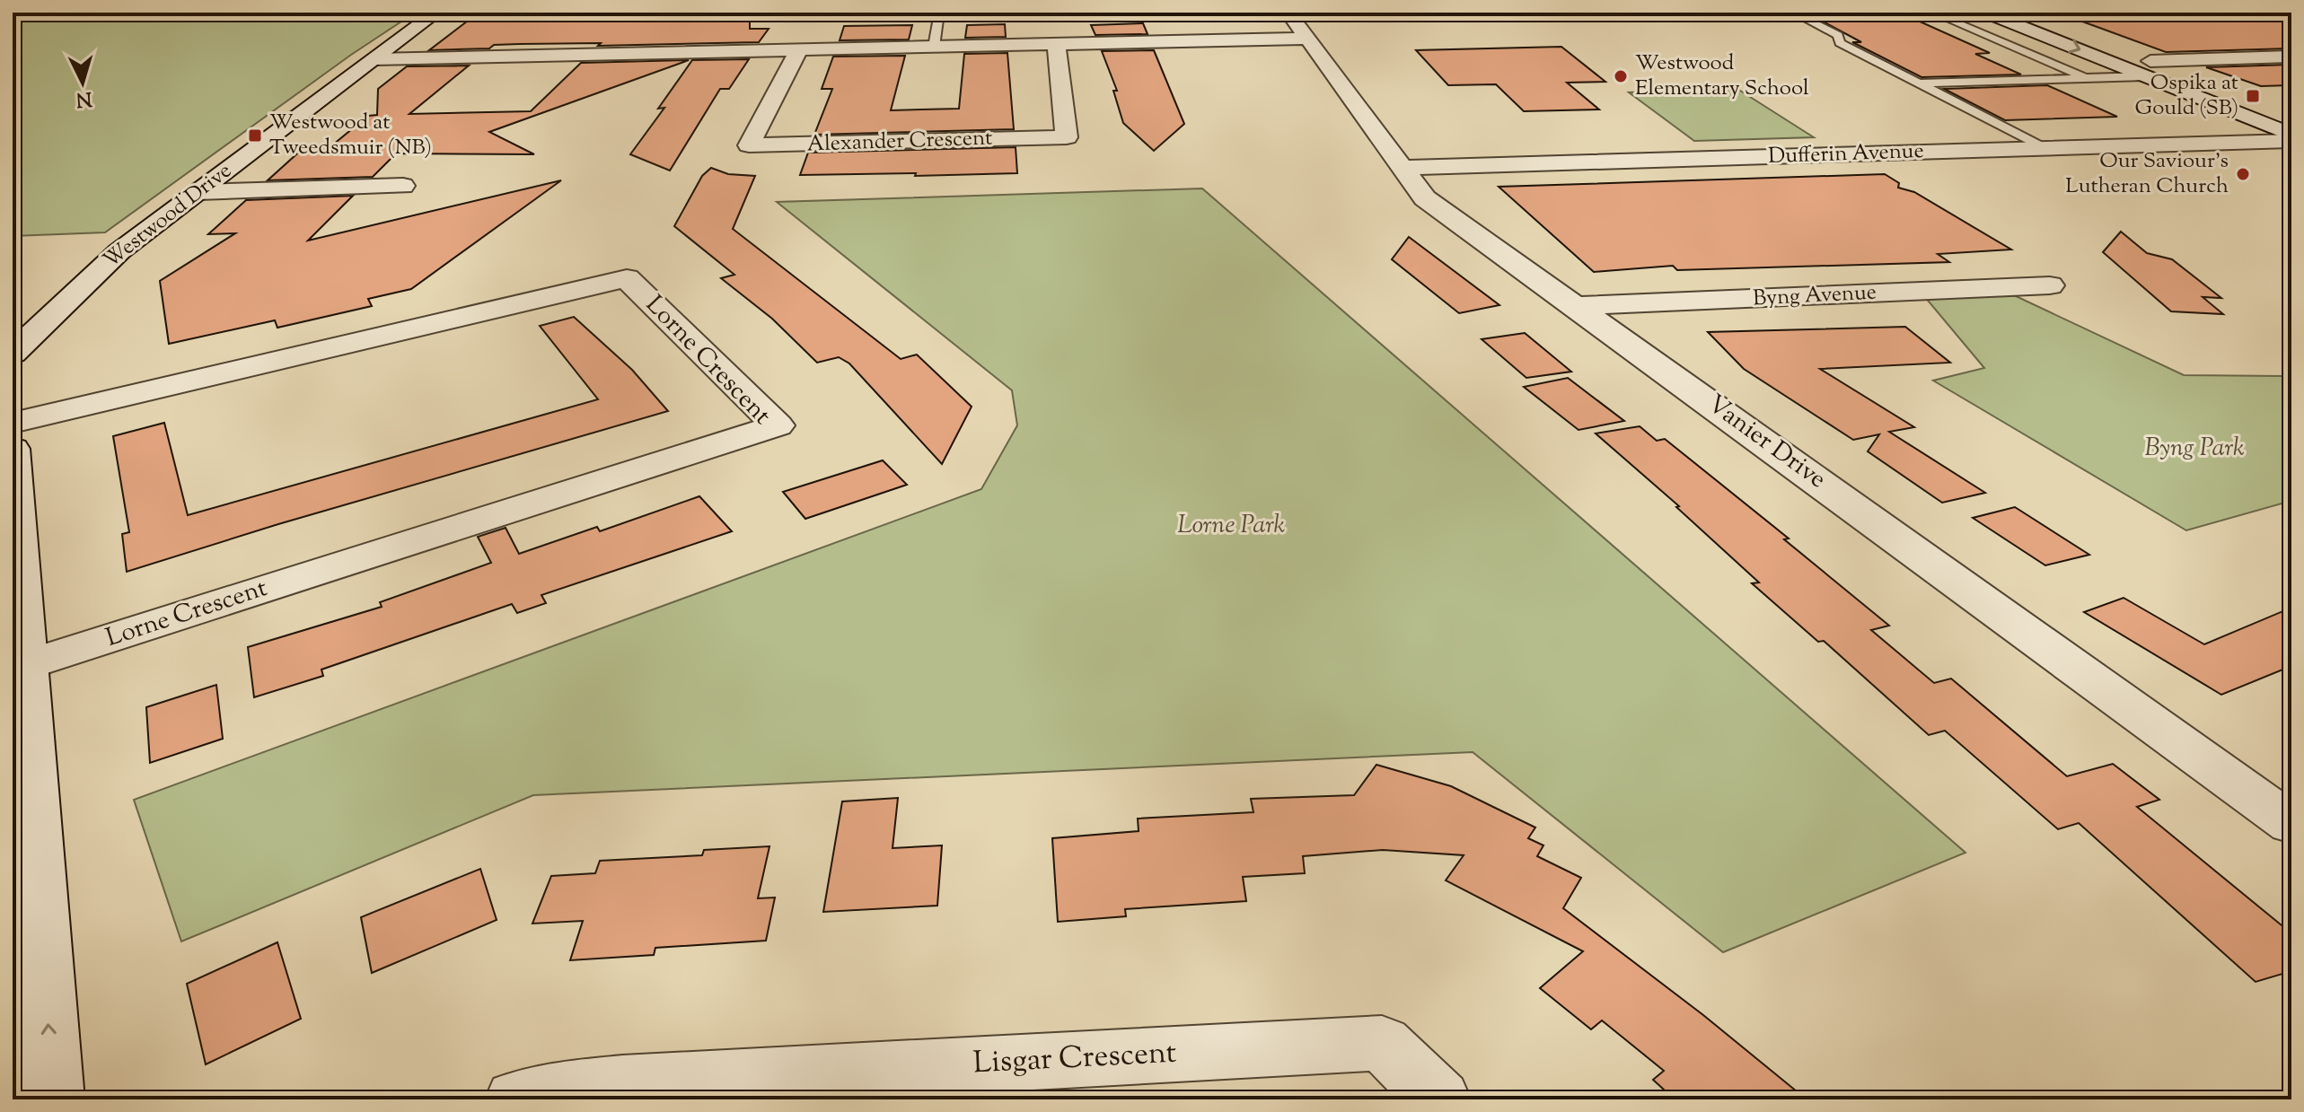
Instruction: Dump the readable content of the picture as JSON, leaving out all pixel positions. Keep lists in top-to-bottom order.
{
  "streets": {
    "street": [
      "Alexander Crescent",
      "Dufferin Avenue",
      "Westwood Drive",
      "Byng Avenue",
      "Lorne Crescent",
      "Vanier Drive",
      "Lisgar Crescent"
    ]
  },
  "crossings": [
    ["Dufferin Avenue", "Vanier Drive"],
    ["Byng Avenue", "Vanier Drive"]
  ],
  "parks": ["Byng Park", "Lorne Park"],
  "places": {
    "other": ["Westwood Elementary School", "Our Saviour's Lutheran Church"],
    "transit": ["Ospika at Gould (SB)", "Westwood at Tweedsmuir (NB)"]
  },
  "north": "bottom"
}
